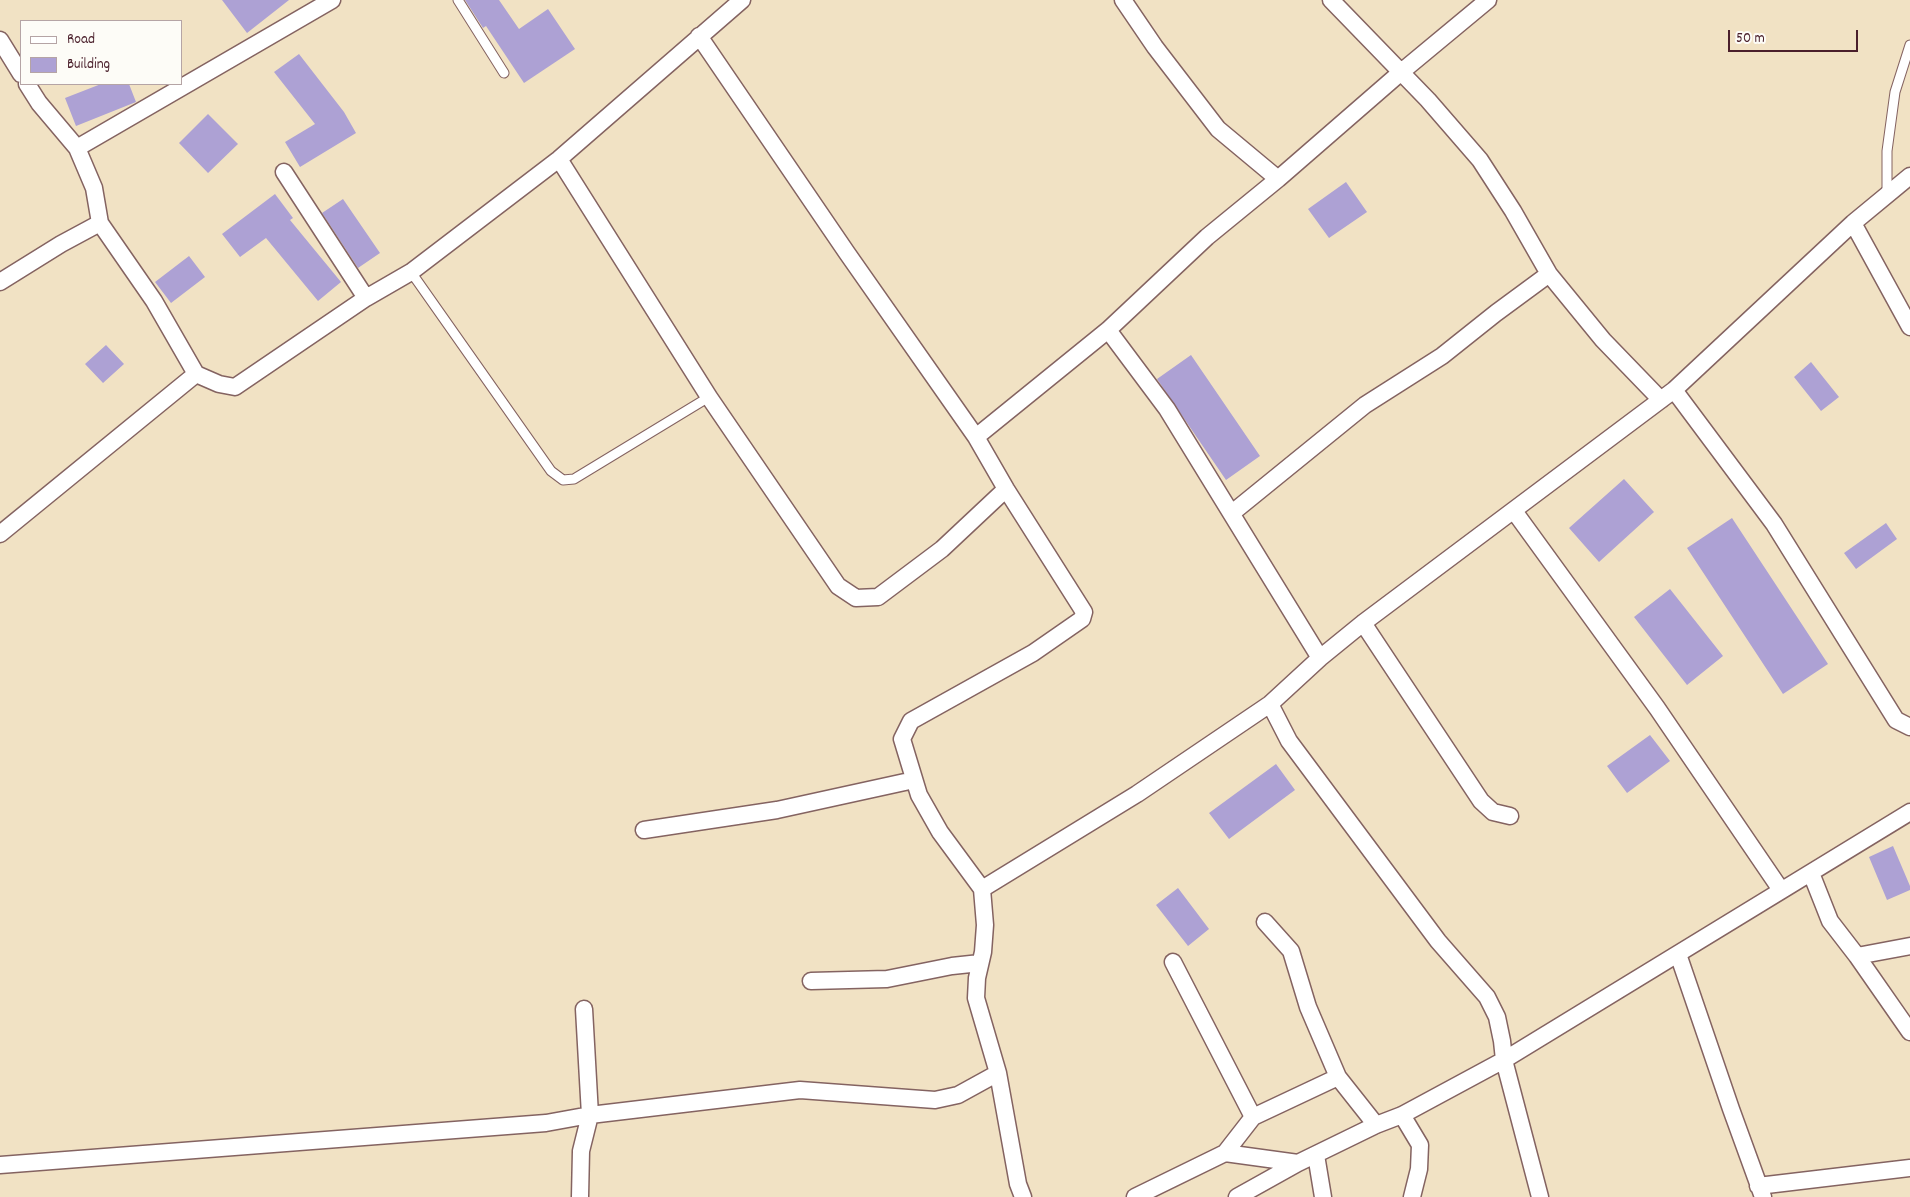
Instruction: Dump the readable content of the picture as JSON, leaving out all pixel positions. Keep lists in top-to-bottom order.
{
  "legend": ["Road", "Building"],
  "scale_bar": "50 m"
}
